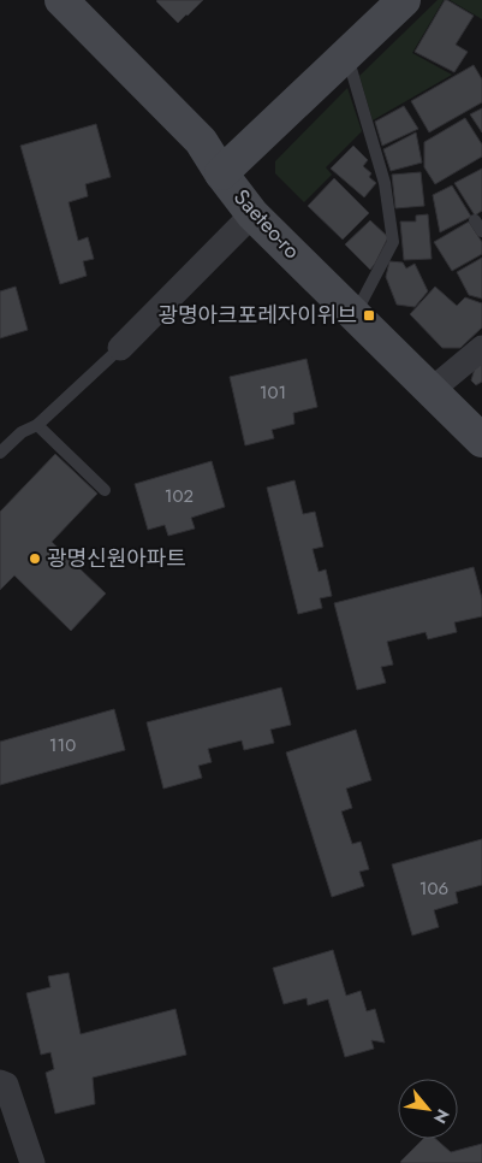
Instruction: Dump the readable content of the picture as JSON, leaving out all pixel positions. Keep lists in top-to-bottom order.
{
  "streets": {
    "street": ["Saeteo-ro"]
  },
  "places": {
    "transit": ["광명아크포레자이위브"],
    "other": ["광명신원아파트"]
  },
  "house_numbers": [
    "101",
    "102",
    "110",
    "106"
  ],
  "north": "bottom right"
}
